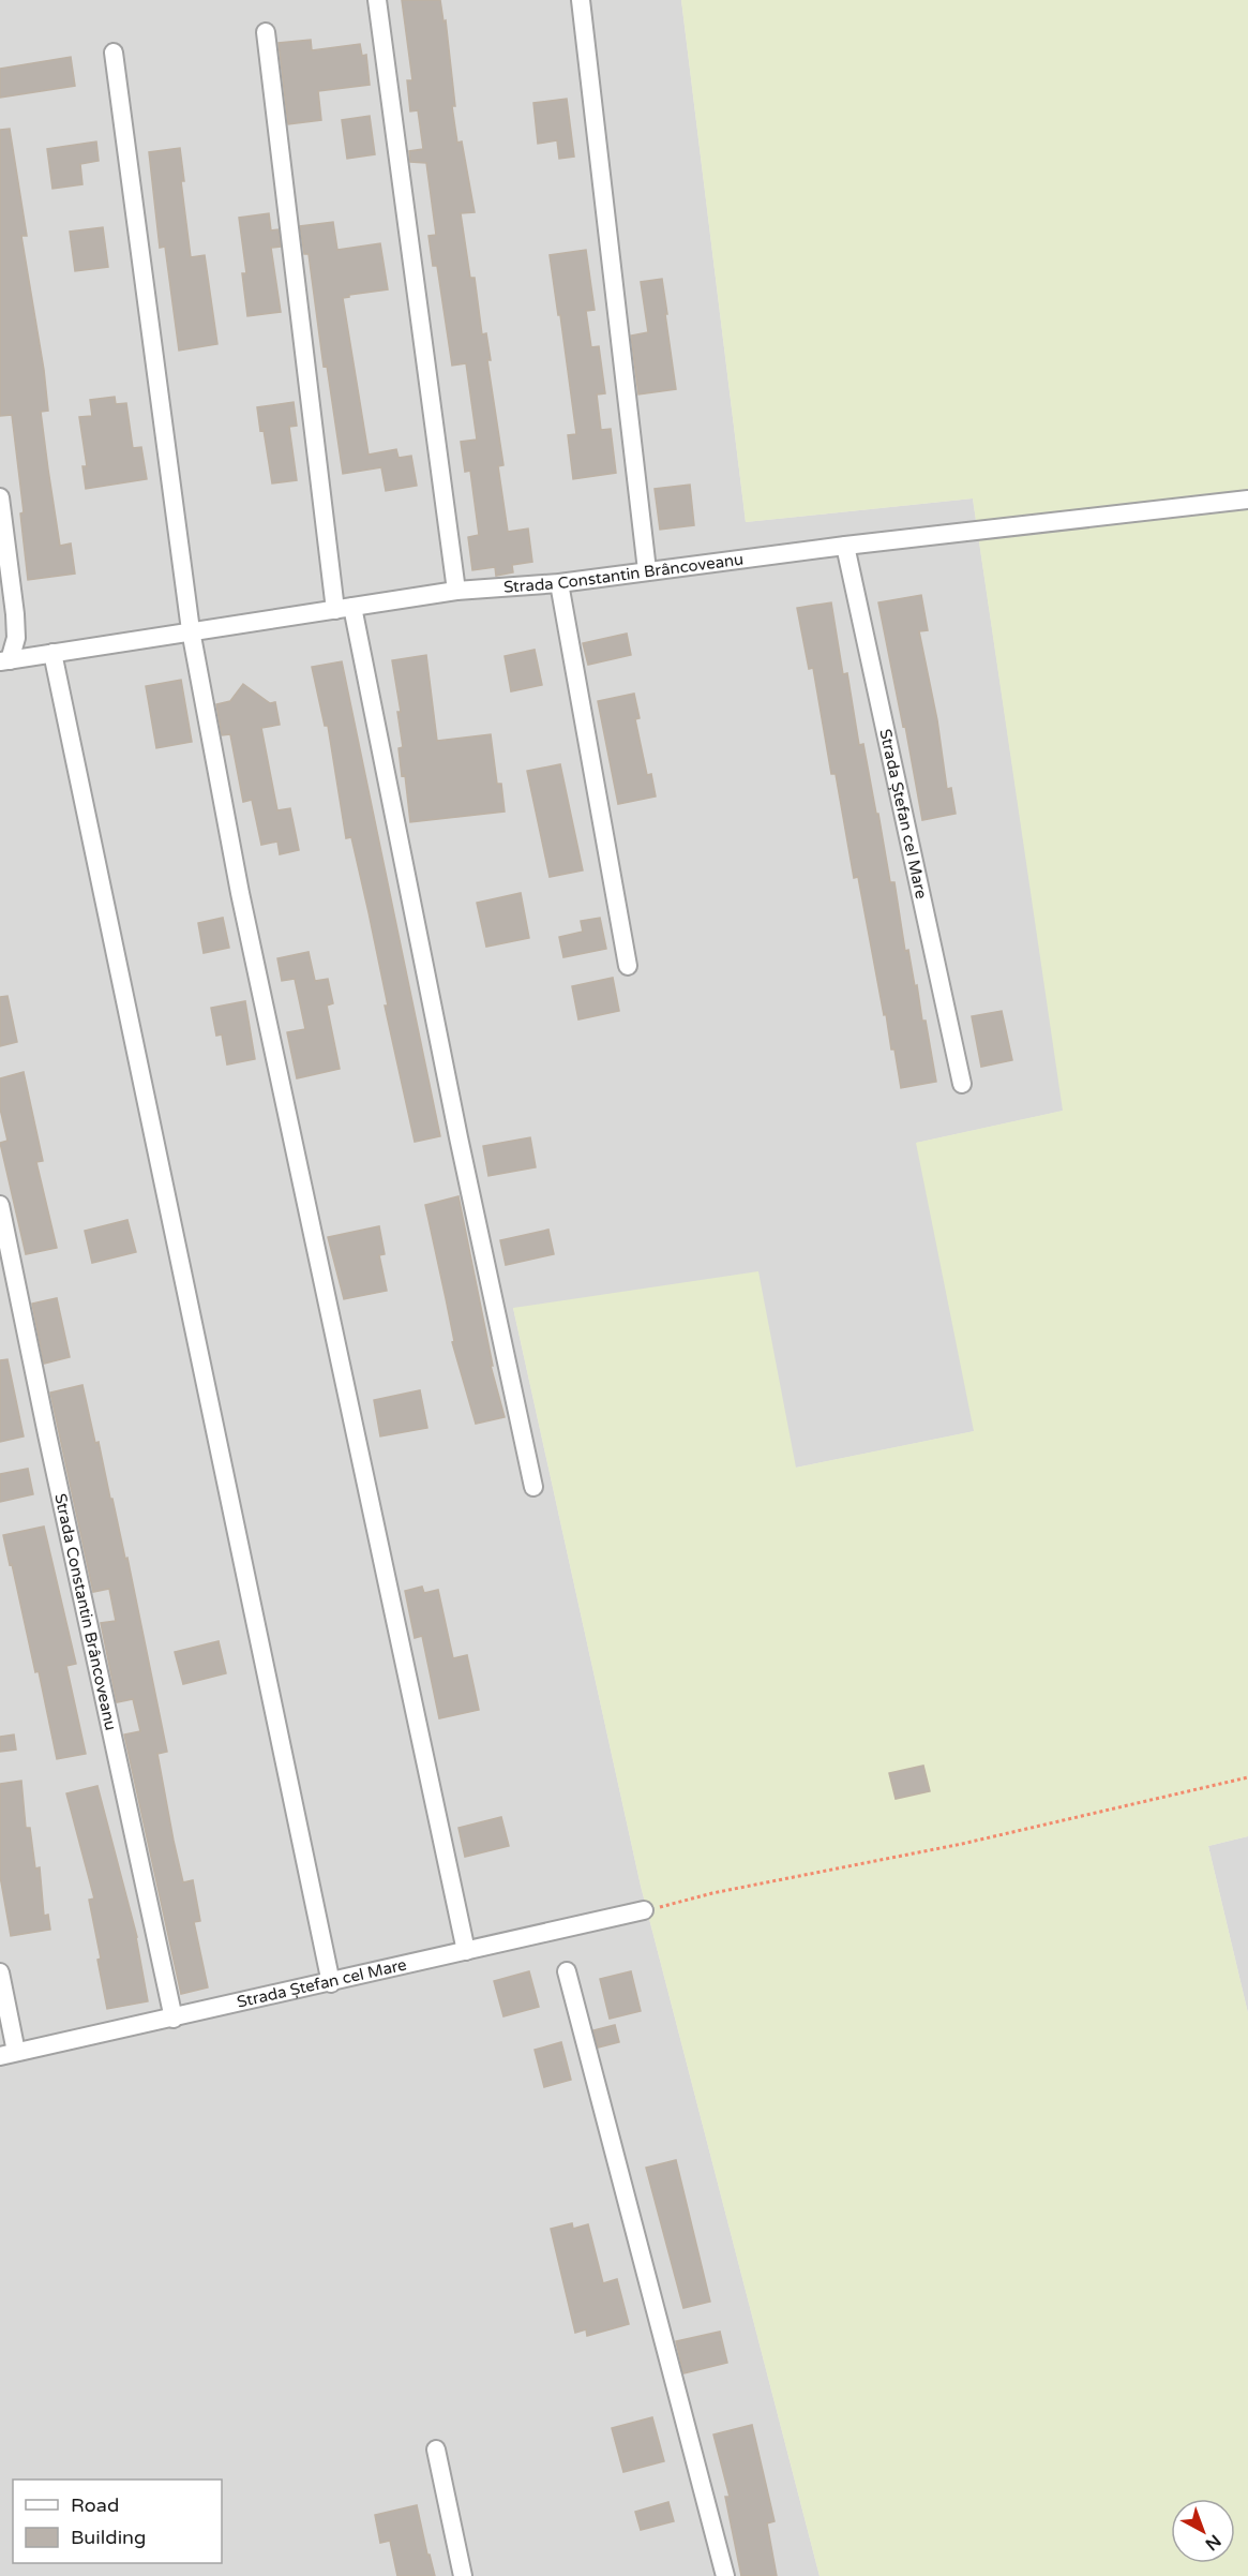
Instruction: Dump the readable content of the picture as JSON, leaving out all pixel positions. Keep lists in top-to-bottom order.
{
  "streets": {
    "street": ["Strada Constantin Brâncoveanu", "Strada Ștefan cel Mare"]
  },
  "crossings": [
    ["Strada Constantin Brâncoveanu", "Strada Ștefan cel Mare"]
  ],
  "legend": ["Road", "Building"],
  "north": "bottom right"
}
